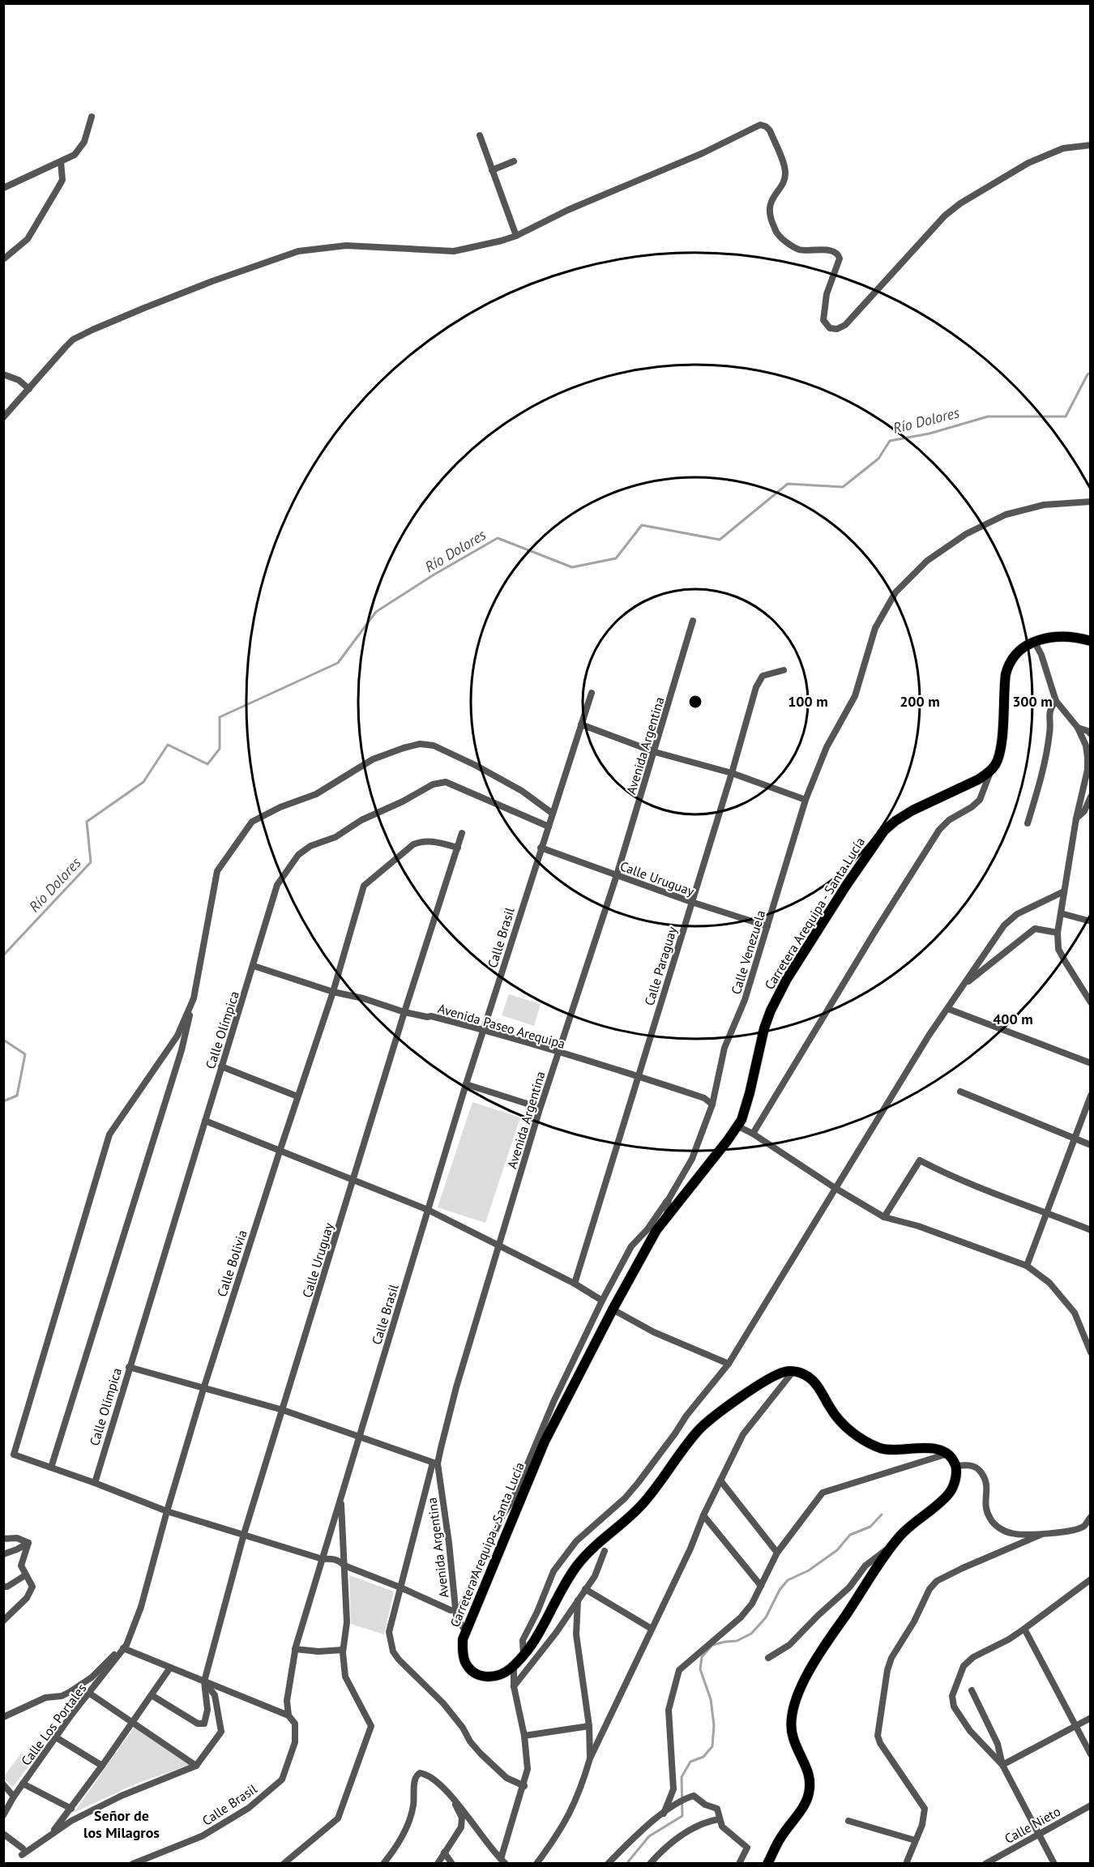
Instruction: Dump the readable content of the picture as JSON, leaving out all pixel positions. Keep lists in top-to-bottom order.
{
  "streets": {
    "main road": ["Carretera Arequipa - Santa Lucía"],
    "street": [
      "Avenida Argentina",
      "Calle Uruguay",
      "Calle Brasil",
      "Calle Venezuela",
      "Calle Paraguay",
      "Avenida Paseo Arequipa",
      "Calle Olímpica",
      "Calle Bolivia",
      "Calle Los Portales",
      "Calle Nieto"
    ]
  },
  "crossings": [
    ["Avenida Argentina", "Calle Uruguay"],
    ["Avenida Argentina", "Carretera Arequipa - Santa Lucía"],
    ["Avenida Argentina", "Avenida Paseo Arequipa"],
    ["Calle Uruguay", "Calle Brasil"],
    ["Calle Uruguay", "Calle Venezuela"],
    ["Calle Uruguay", "Calle Paraguay"],
    ["Calle Uruguay", "Avenida Paseo Arequipa"],
    ["Calle Uruguay", "Calle Bolivia"],
    ["Carretera Arequipa - Santa Lucía", "Calle Venezuela"],
    ["Calle Brasil", "Avenida Paseo Arequipa"],
    ["Calle Brasil", "Calle Olímpica"],
    ["Calle Venezuela", "Avenida Paseo Arequipa"],
    ["Calle Paraguay", "Avenida Paseo Arequipa"],
    ["Avenida Paseo Arequipa", "Calle Olímpica"],
    ["Avenida Paseo Arequipa", "Calle Bolivia"],
    ["Calle Bolivia", "Calle Los Portales"]
  ],
  "districts": ["Señor de los Milagros"],
  "water": ["Río Dolores"],
  "rings": [
    "100 m",
    "200 m",
    "300 m",
    "400 m"
  ]
}
